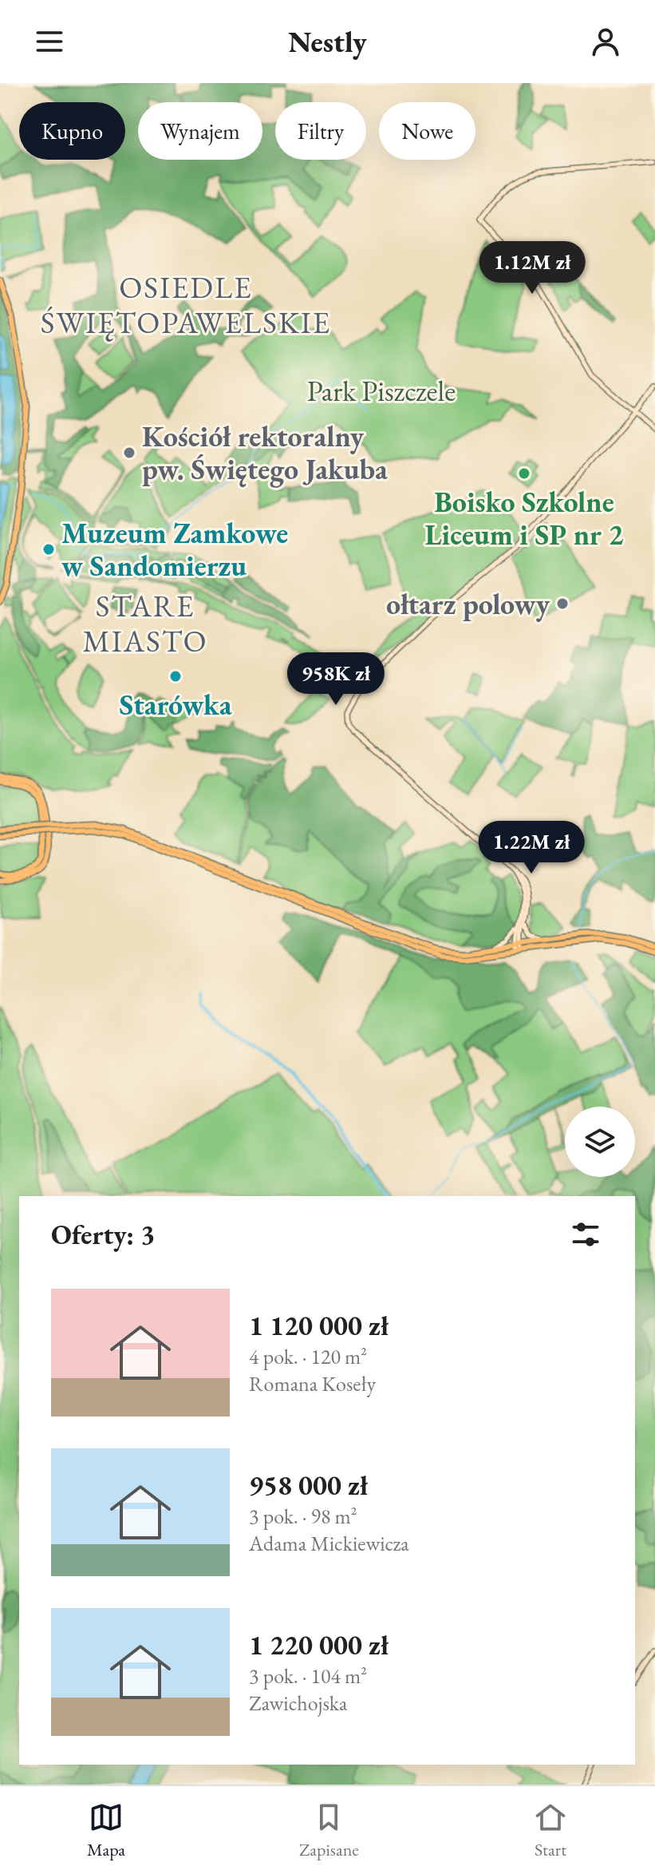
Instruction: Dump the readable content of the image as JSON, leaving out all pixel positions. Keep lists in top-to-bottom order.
{
  "districts": ["OSIEDLE ŚWIĘTOPAWELSKIE", "STARE MIASTO"],
  "parks": ["Park Piszczele"],
  "places": [
    "Kościół rektoralny pw. Świętego Jakuba",
    "Boisko Szkolne Liceum i SP nr 2",
    "Muzeum Zamkowe w Sandomierzu",
    "ołtarz polowy",
    "Starówka"
  ],
  "page": {
    "header": "Nestly",
    "chip": [
      "Kupno",
      "Wynajem",
      "Filtry",
      "Nowe"
    ],
    "price": ["1.12M zł", "958K zł", "1.22M zł"],
    "heading": "Oferty: 3",
    "list": [
      {
        "name": "1 120 000 zł",
        "note": "4 pok. · 120 m² · Romana Koseły"
      },
      {
        "name": "958 000 zł",
        "note": "3 pok. · 98 m² · Adama Mickiewicza"
      },
      {
        "name": "1 220 000 zł",
        "note": "3 pok. · 104 m² · Zawichojska"
      }
    ],
    "tabs": ["Mapa", "Zapisane", "Start"]
  }
}
